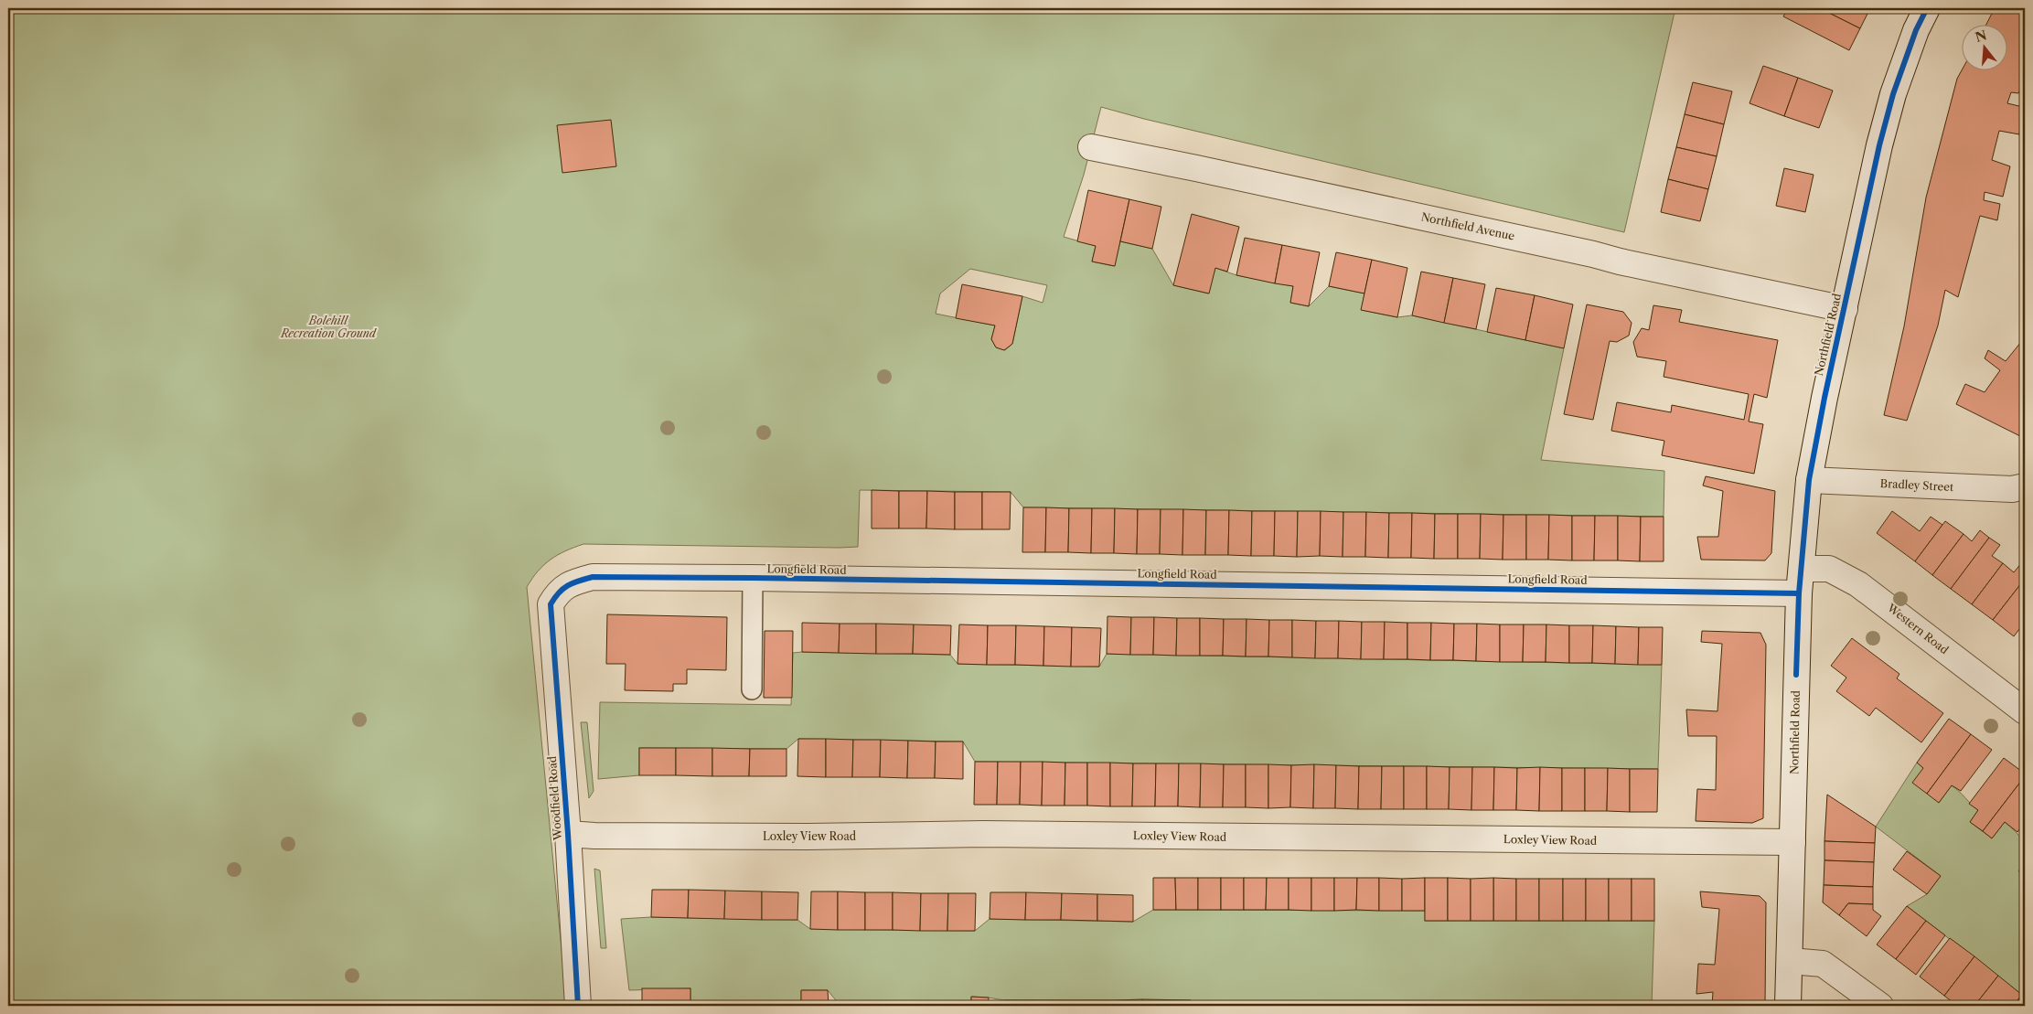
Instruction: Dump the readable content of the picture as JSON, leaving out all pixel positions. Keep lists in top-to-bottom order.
{
  "streets": {
    "street": [
      "Northfield Avenue",
      "Northfield Road",
      "Bradley Street",
      "Longfield Road",
      "Western Road",
      "Woodfield Road",
      "Loxley View Road"
    ]
  },
  "crossings": [
    ["Northfield Avenue", "Northfield Road"],
    ["Northfield Road", "Bradley Street"],
    ["Northfield Road", "Longfield Road"],
    ["Northfield Road", "Western Road"],
    ["Northfield Road", "Loxley View Road"],
    ["Longfield Road", "Woodfield Road"],
    ["Woodfield Road", "Loxley View Road"]
  ],
  "parks": ["Bolehill Recreation Ground"],
  "north": "top"
}
